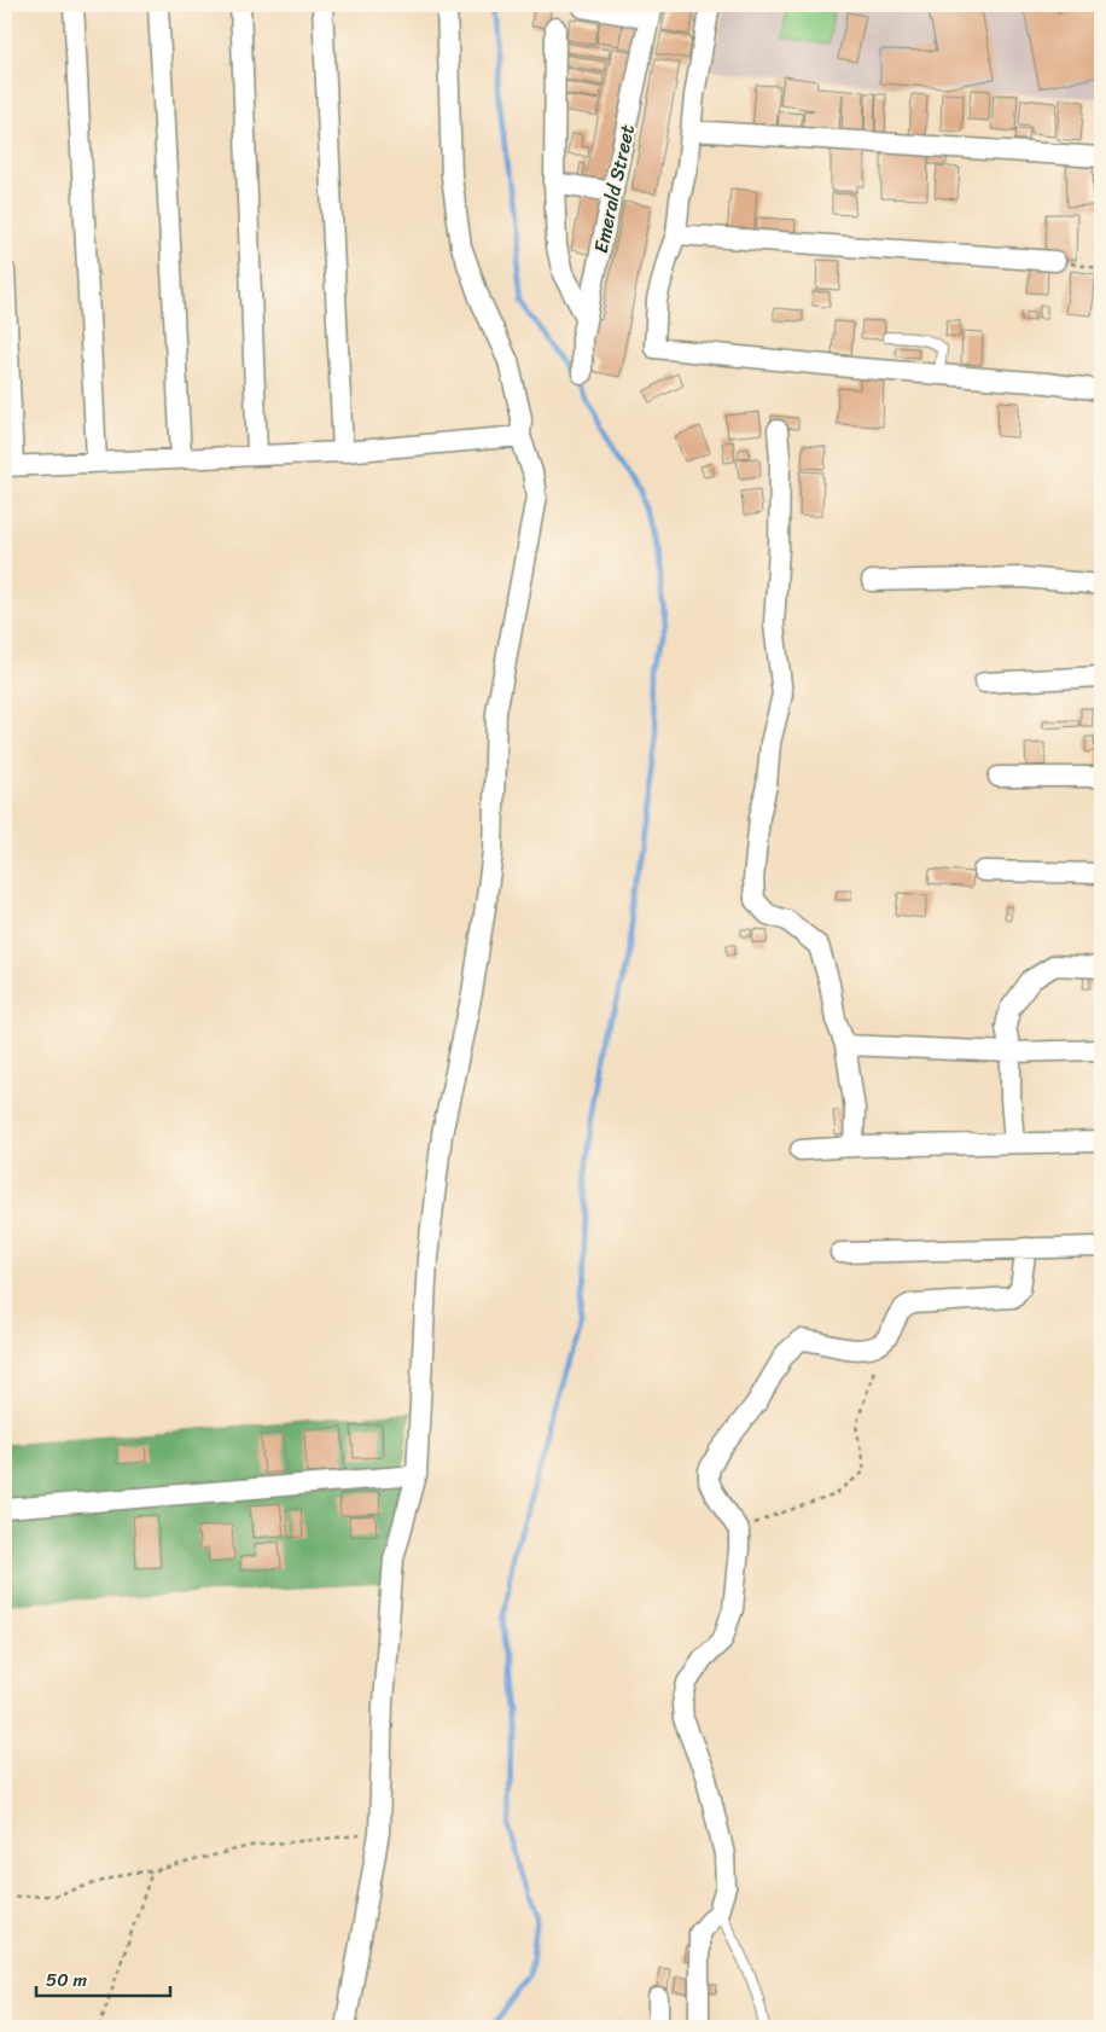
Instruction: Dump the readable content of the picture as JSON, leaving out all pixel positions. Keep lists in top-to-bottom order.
{
  "streets": {
    "street": ["Emerald Street"]
  },
  "scale_bar": "50 m"
}
